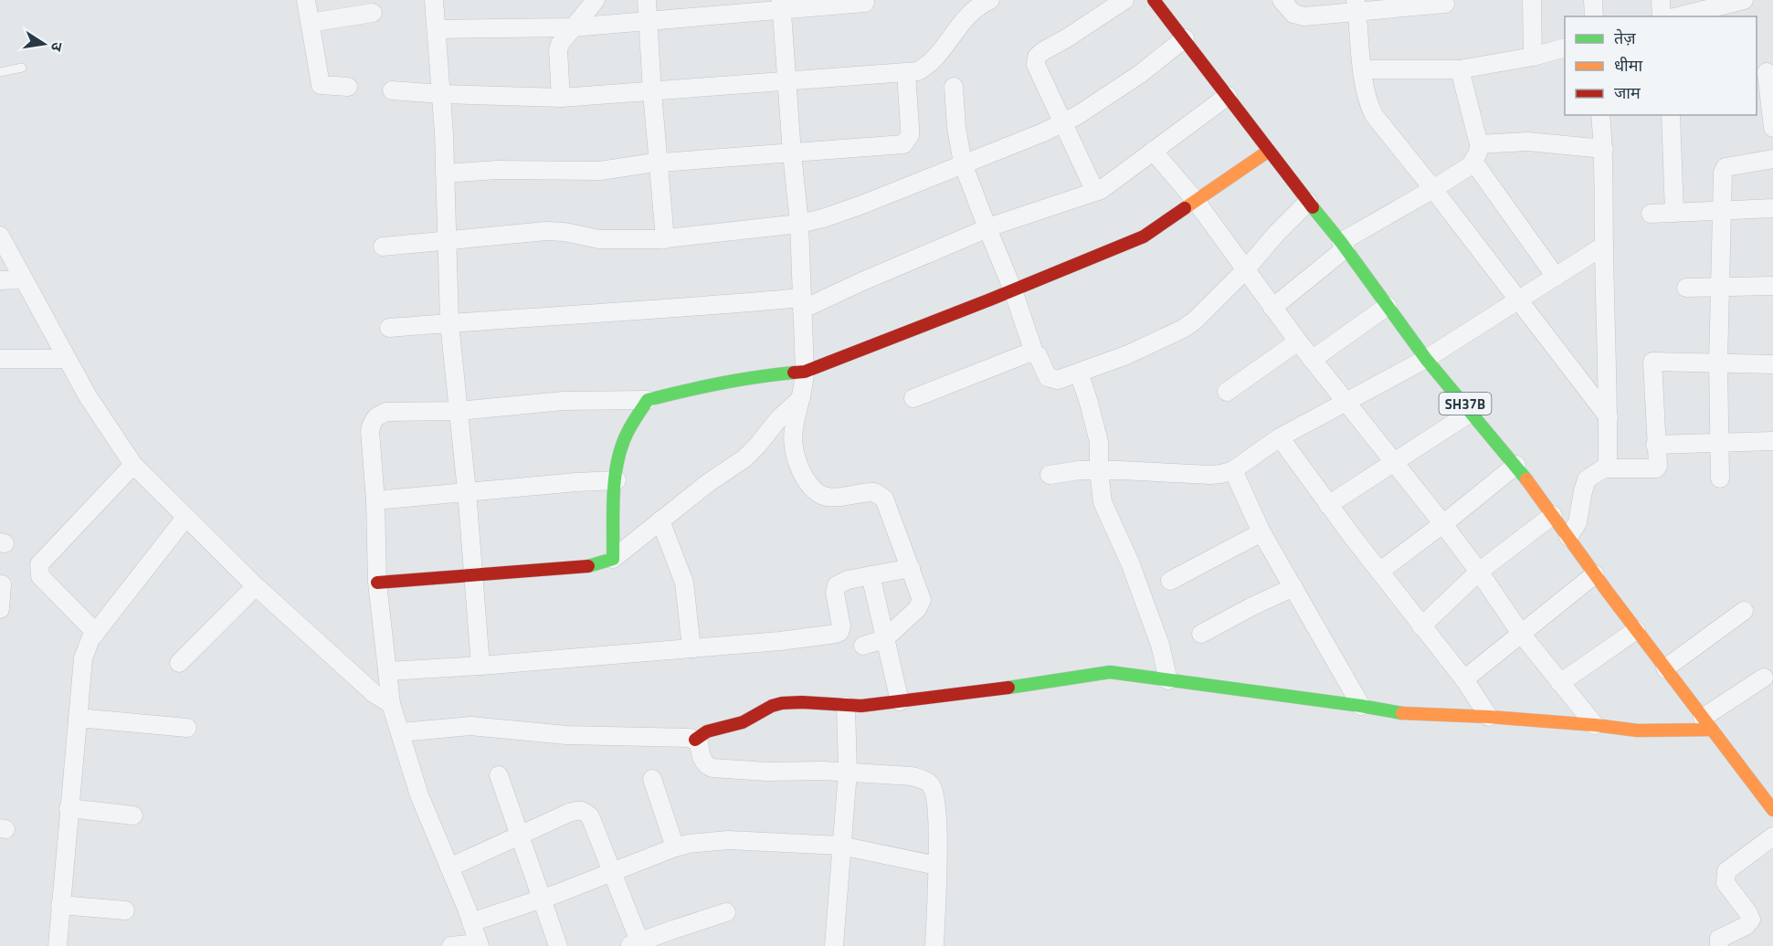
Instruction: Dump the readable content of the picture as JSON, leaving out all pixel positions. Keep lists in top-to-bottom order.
{
  "streets": {
    "street": ["SH37B"]
  },
  "legend": ["तेज़", "धीमा", "जाम"],
  "north": "right"
}
